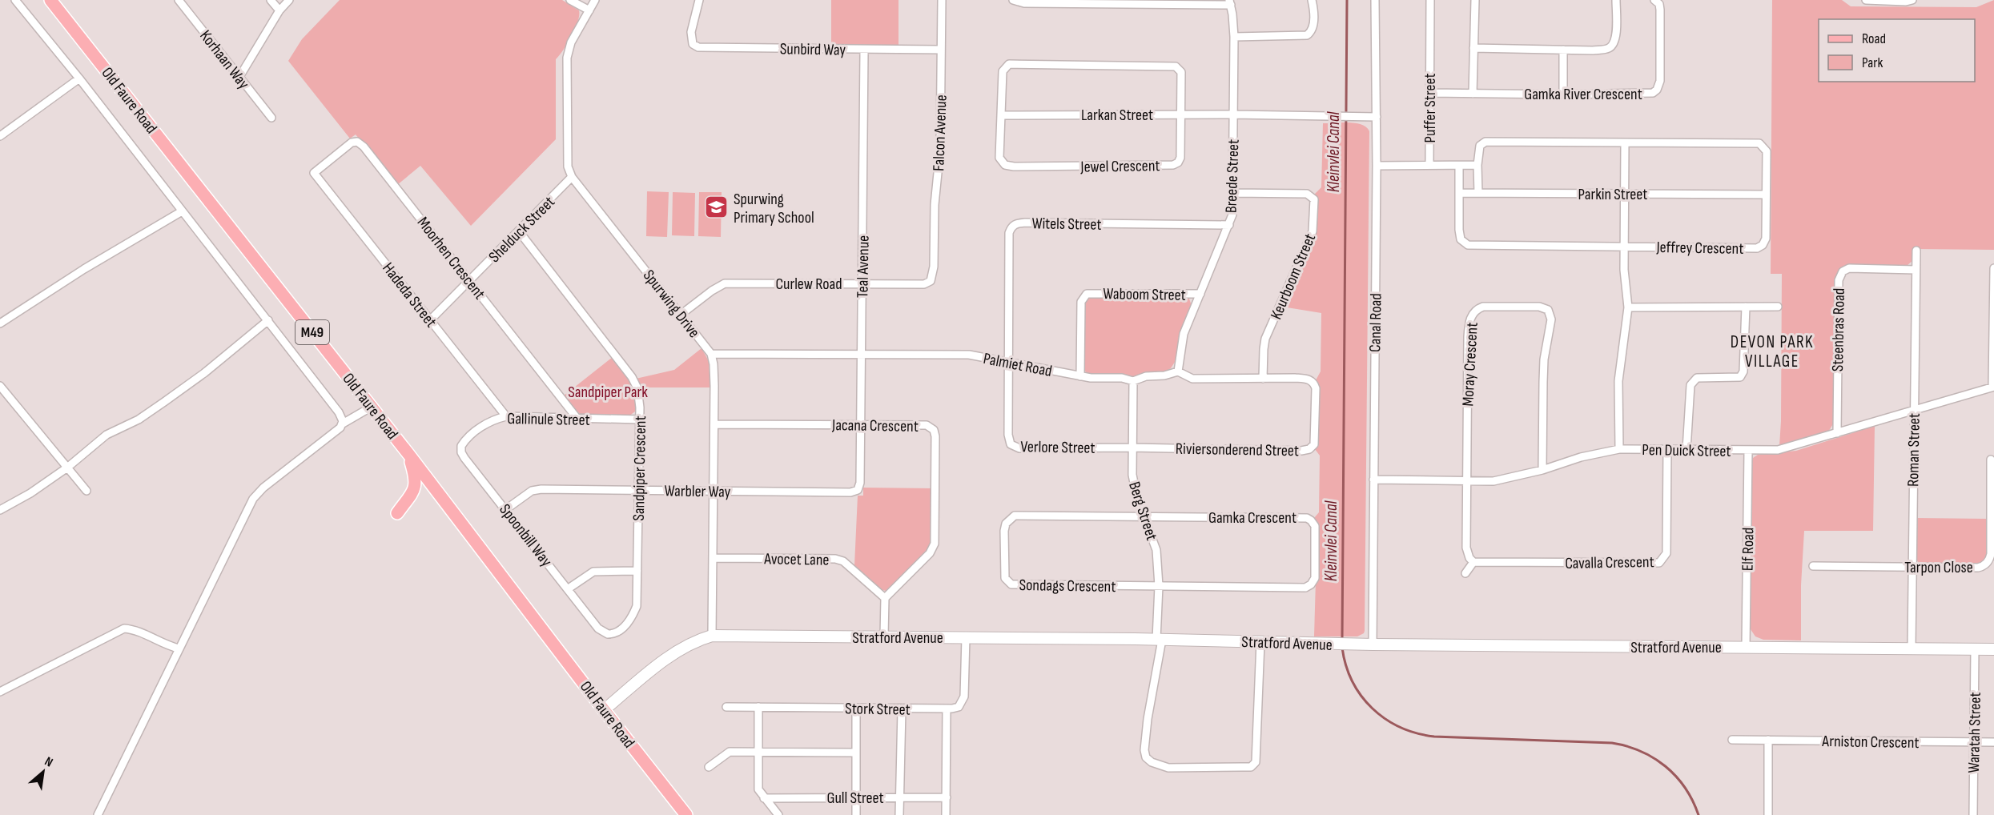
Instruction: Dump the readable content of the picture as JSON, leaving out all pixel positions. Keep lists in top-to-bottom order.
{
  "streets": {
    "main road": ["Old Faure Road", "M49"],
    "street": [
      "Sunbird Way",
      "Korhaan Way",
      "Gamka River Crescent",
      "Puffer Street",
      "Larkan Street",
      "Falcon Avenue",
      "Jewel Crescent",
      "Breede Street",
      "Parkin Street",
      "Witels Street",
      "Shelduck Street",
      "Jeffrey Crescent",
      "Moorhen Crescent",
      "Teal Avenue",
      "Keurboom Street",
      "Curlew Road",
      "Waboom Street",
      "Hadeda Street",
      "Spurwing Drive",
      "Canal Road",
      "Steenbras Road",
      "Palmiet Road",
      "Moray Crescent",
      "Gallinule Street",
      "Jacana Crescent",
      "Verlore Street",
      "Riviersonderend Street",
      "Pen Duick Street",
      "Roman Street",
      "Sandpiper Crescent",
      "Warbler Way",
      "Berg Street",
      "Gamka Crescent",
      "Spoonbill Way",
      "Elf Road",
      "Avocet Lane",
      "Cavalla Crescent",
      "Tarpon Close",
      "Sondags Crescent",
      "Stratford Avenue",
      "Stork Street",
      "Waratah Street",
      "Arniston Crescent",
      "Gull Street"
    ]
  },
  "crossings": [
    ["Sunbird Way", "Falcon Avenue"],
    ["Sunbird Way", "Teal Avenue"],
    ["Gamka River Crescent", "Puffer Street"],
    ["Old Faure Road", "Stratford Avenue"],
    ["Puffer Street", "Canal Road"],
    ["Larkan Street", "Jewel Crescent"],
    ["Larkan Street", "Breede Street"],
    ["Larkan Street", "Canal Road"],
    ["Falcon Avenue", "Curlew Road"],
    ["Breede Street", "Witels Street"],
    ["Breede Street", "Keurboom Street"],
    ["Breede Street", "Waboom Street"],
    ["Breede Street", "Palmiet Road"],
    ["Parkin Street", "Jeffrey Crescent"],
    ["Witels Street", "Palmiet Road"],
    ["Witels Street", "Verlore Street"],
    ["Shelduck Street", "Moorhen Crescent"],
    ["Shelduck Street", "Hadeda Street"],
    ["Shelduck Street", "Spurwing Drive"],
    ["Shelduck Street", "Sandpiper Crescent"],
    ["Moorhen Crescent", "Hadeda Street"],
    ["Moorhen Crescent", "Gallinule Street"],
    ["Teal Avenue", "Curlew Road"],
    ["Teal Avenue", "Palmiet Road"],
    ["Teal Avenue", "Jacana Crescent"],
    ["Teal Avenue", "Warbler Way"],
    ["Keurboom Street", "Palmiet Road"],
    ["Curlew Road", "Spurwing Drive"],
    ["Waboom Street", "Palmiet Road"],
    ["Hadeda Street", "Gallinule Street"],
    ["Spurwing Drive", "Palmiet Road"],
    ["Spurwing Drive", "Jacana Crescent"],
    ["Spurwing Drive", "Warbler Way"],
    ["Spurwing Drive", "Avocet Lane"],
    ["Spurwing Drive", "Stratford Avenue"],
    ["Canal Road", "Pen Duick Street"],
    ["Canal Road", "Stratford Avenue"],
    ["Steenbras Road", "Pen Duick Street"],
    ["Steenbras Road", "Roman Street"],
    ["Palmiet Road", "Verlore Street"],
    ["Palmiet Road", "Riviersonderend Street"],
    ["Palmiet Road", "Berg Street"],
    ["Moray Crescent", "Pen Duick Street"],
    ["Gallinule Street", "Sandpiper Crescent"],
    ["Gallinule Street", "Spoonbill Way"],
    ["Jacana Crescent", "Avocet Lane"],
    ["Verlore Street", "Riviersonderend Street"],
    ["Verlore Street", "Berg Street"],
    ["Riviersonderend Street", "Berg Street"],
    ["Pen Duick Street", "Roman Street"],
    ["Pen Duick Street", "Elf Road"],
    ["Pen Duick Street", "Cavalla Crescent"],
    ["Roman Street", "Tarpon Close"],
    ["Roman Street", "Stratford Avenue"],
    ["Sandpiper Crescent", "Warbler Way"],
    ["Sandpiper Crescent", "Spoonbill Way"],
    ["Warbler Way", "Spoonbill Way"],
    ["Berg Street", "Gamka Crescent"],
    ["Berg Street", "Sondags Crescent"],
    ["Berg Street", "Stratford Avenue"],
    ["Gamka Crescent", "Sondags Crescent"],
    ["Elf Road", "Stratford Avenue"],
    ["Stratford Avenue", "Waratah Street"],
    ["Waratah Street", "Arniston Crescent"]
  ],
  "districts": ["DEVON PARK VILLAGE"],
  "water": ["Kleinvlei Canal"],
  "parks": ["Sandpiper Park"],
  "places": {
    "school or university": ["Spurwing Primary School"]
  },
  "legend": ["Road", "Park"],
  "north": "top right"
}
